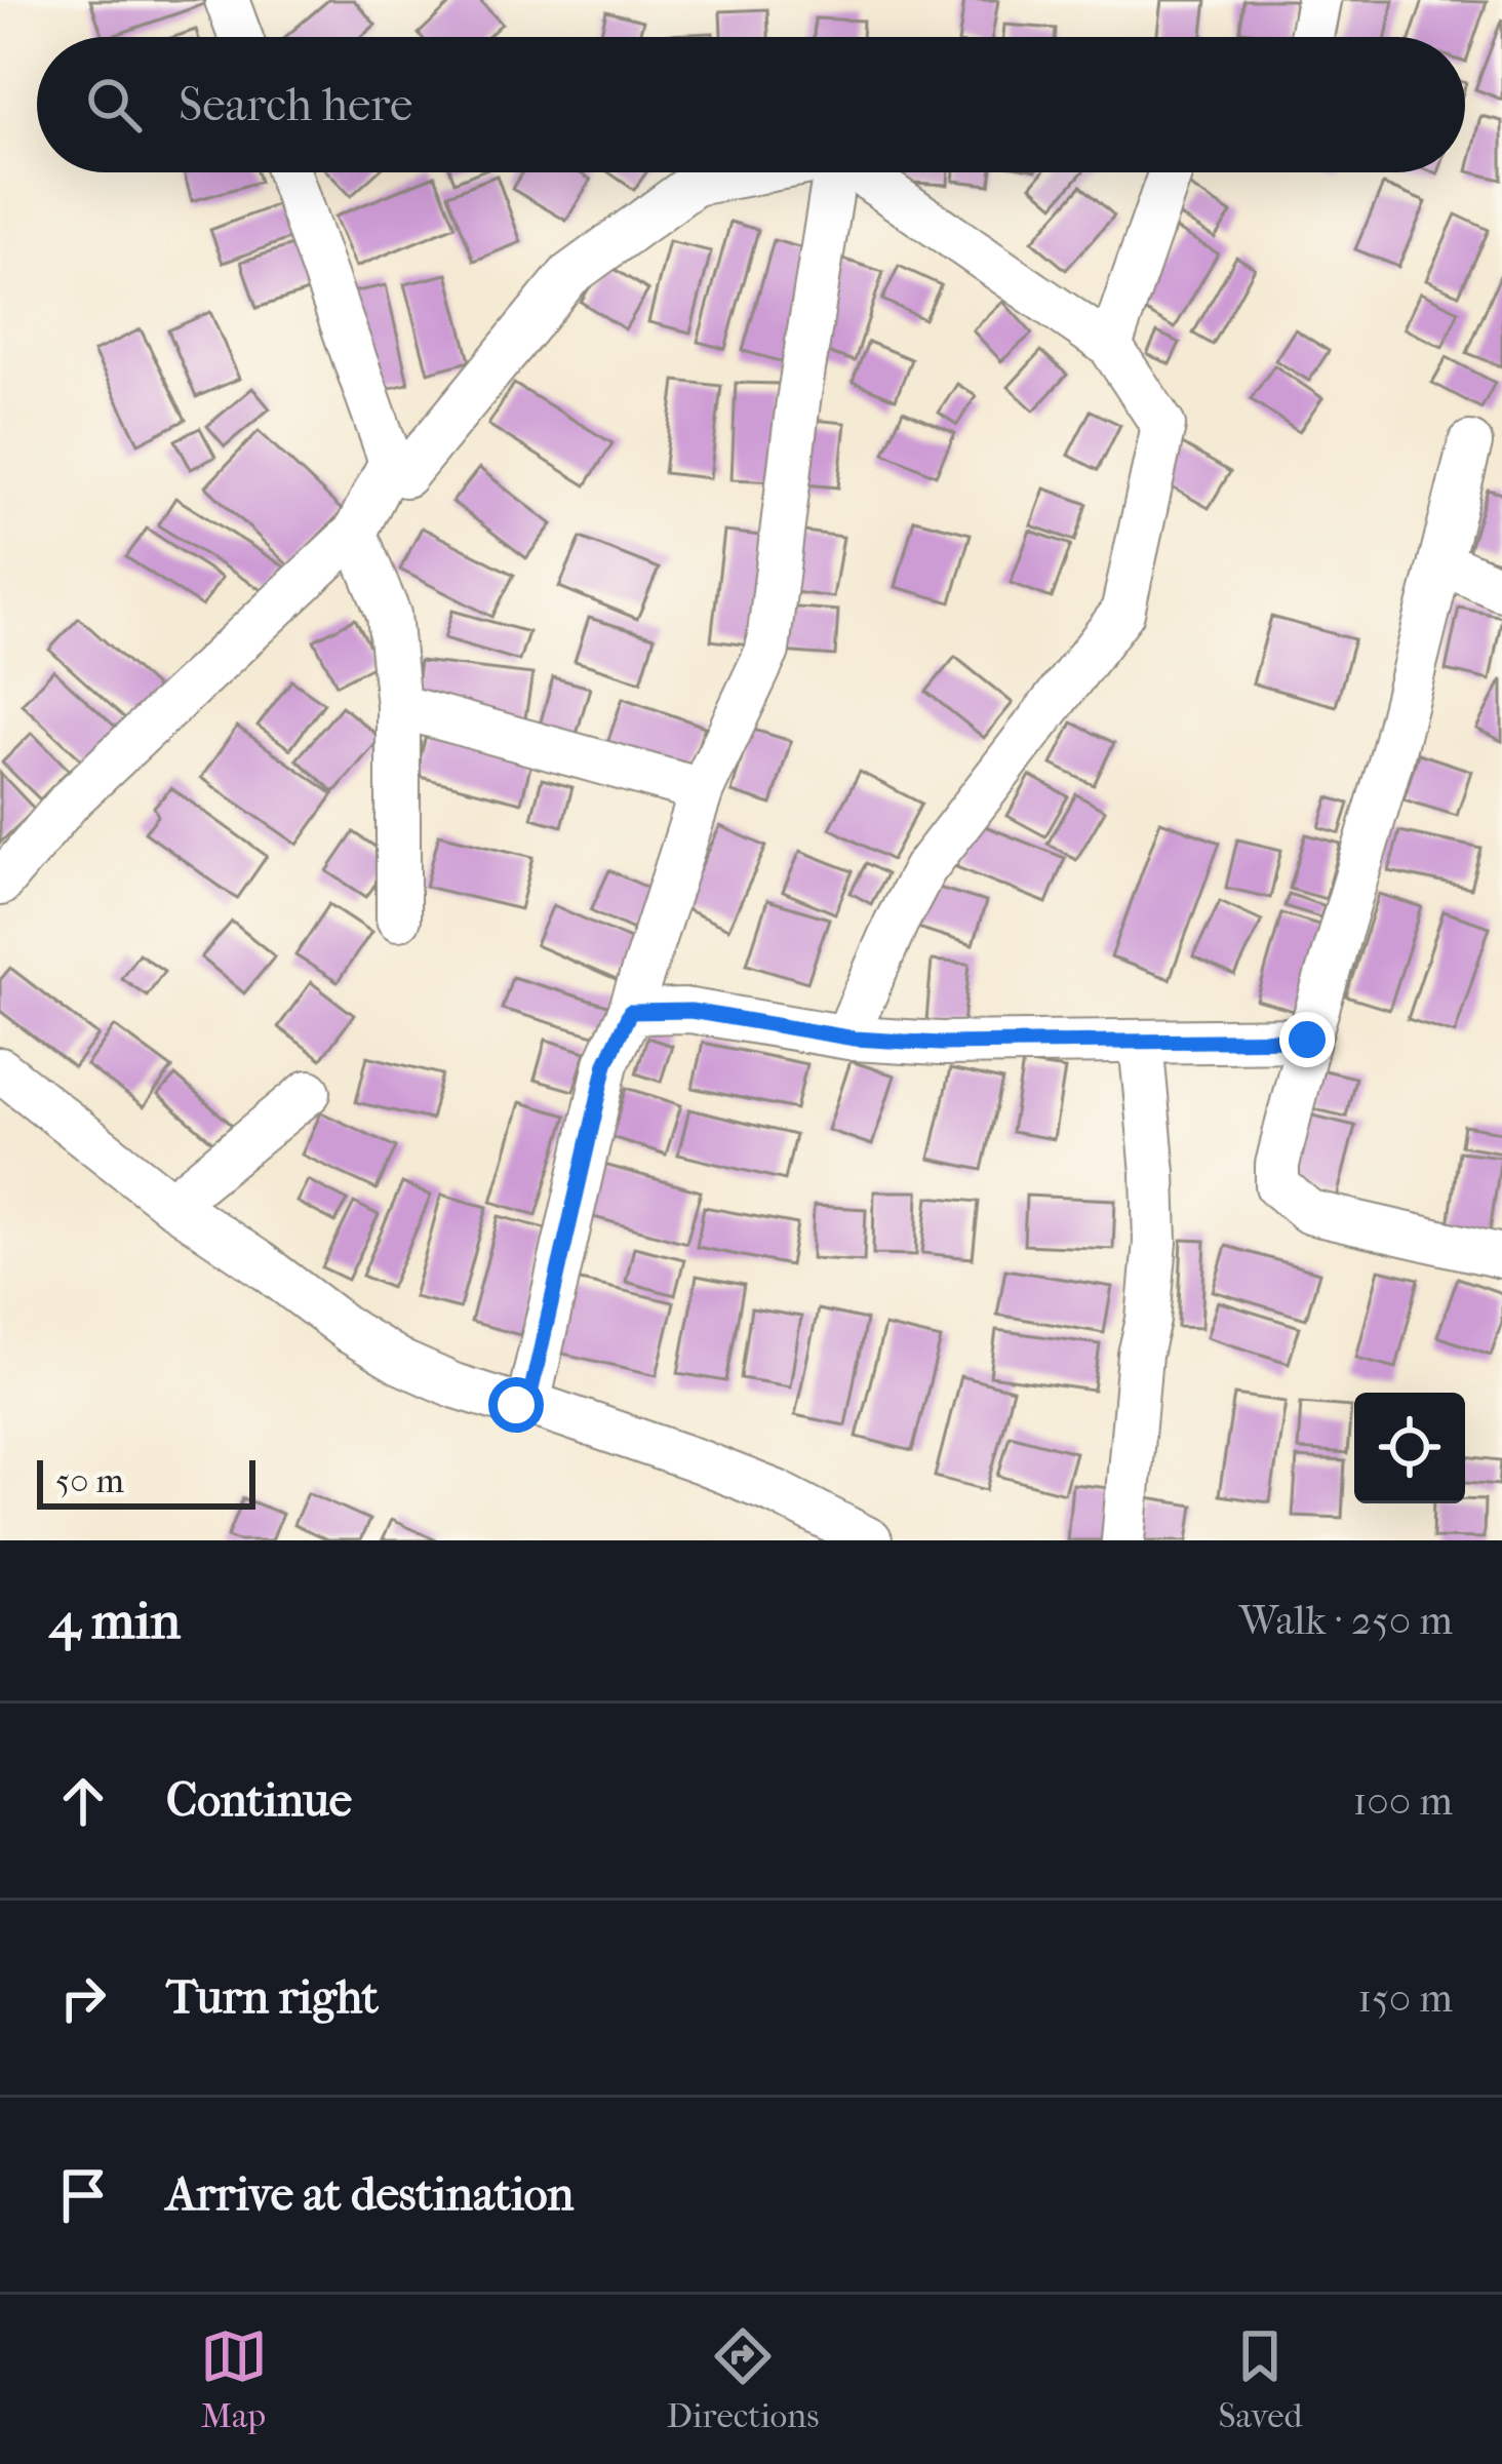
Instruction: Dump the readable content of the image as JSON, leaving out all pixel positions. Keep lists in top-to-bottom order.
{
  "scale_bar": "50 m",
  "page": {
    "search": "Search here",
    "scale": "50 m",
    "heading": ["4 min", "Walk · 250 m"],
    "list": [
      ["Continue", "100 m"],
      ["Turn right", "150 m"],
      "Arrive at destination"
    ],
    "nav": ["Map", "Directions", "Saved"]
  }
}
